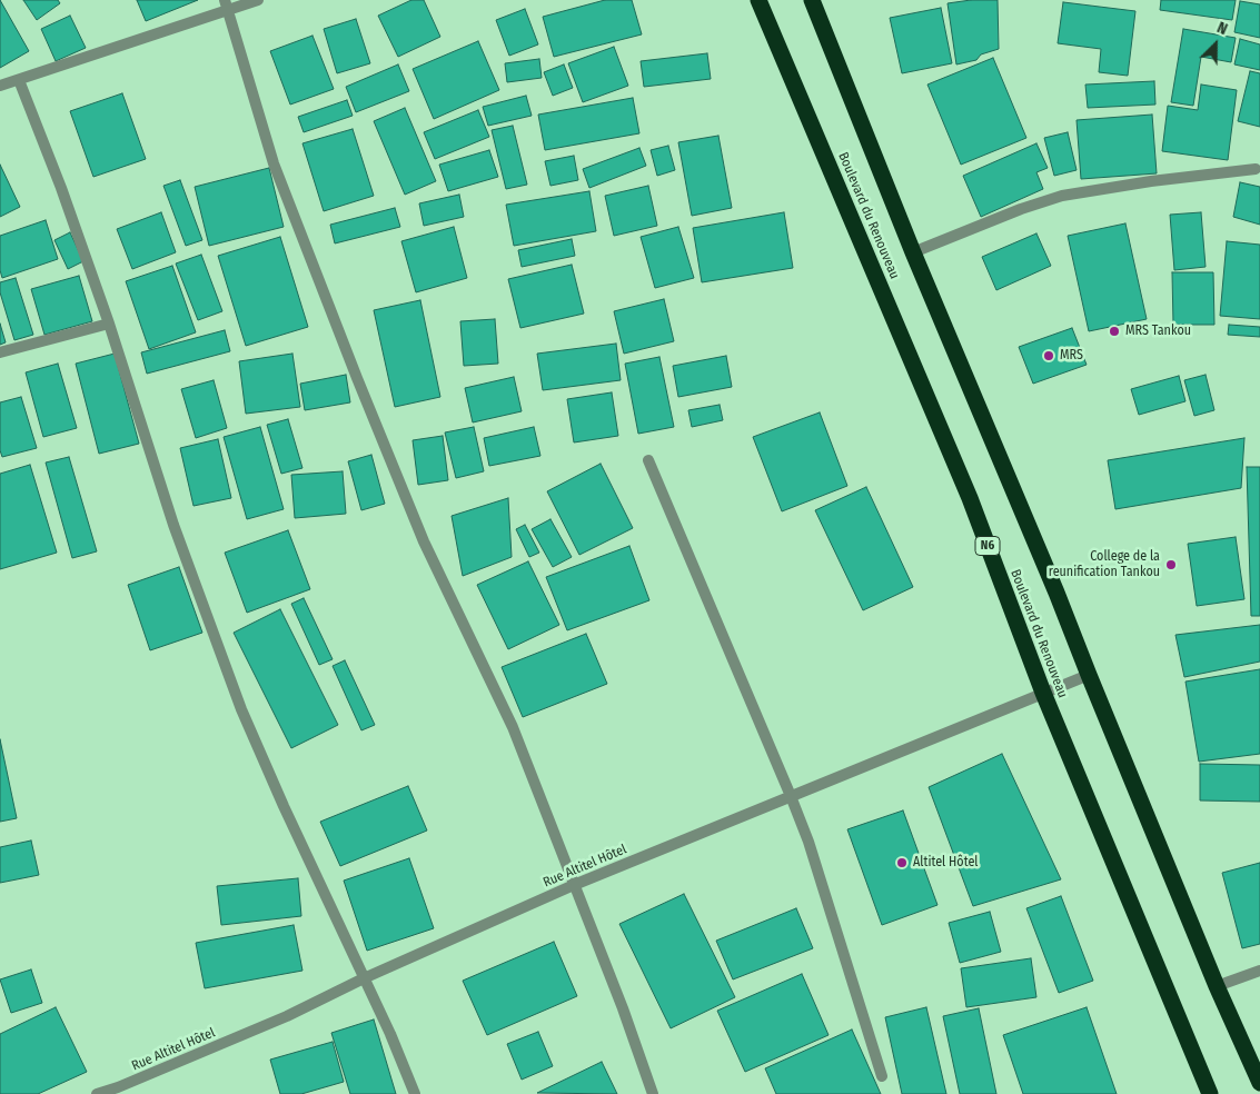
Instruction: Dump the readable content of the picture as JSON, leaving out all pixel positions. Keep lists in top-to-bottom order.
{
  "streets": {
    "highway": ["Boulevard du Renouveau", "N6"],
    "street": ["Rue Altitel Hôtel"]
  },
  "crossings": [
    ["Boulevard du Renouveau", "Rue Altitel Hôtel"]
  ],
  "places": [
    "MRS Tankou",
    "MRS",
    "College de la reunification Tankou",
    "Altitel Hôtel"
  ],
  "north": "top right"
}
